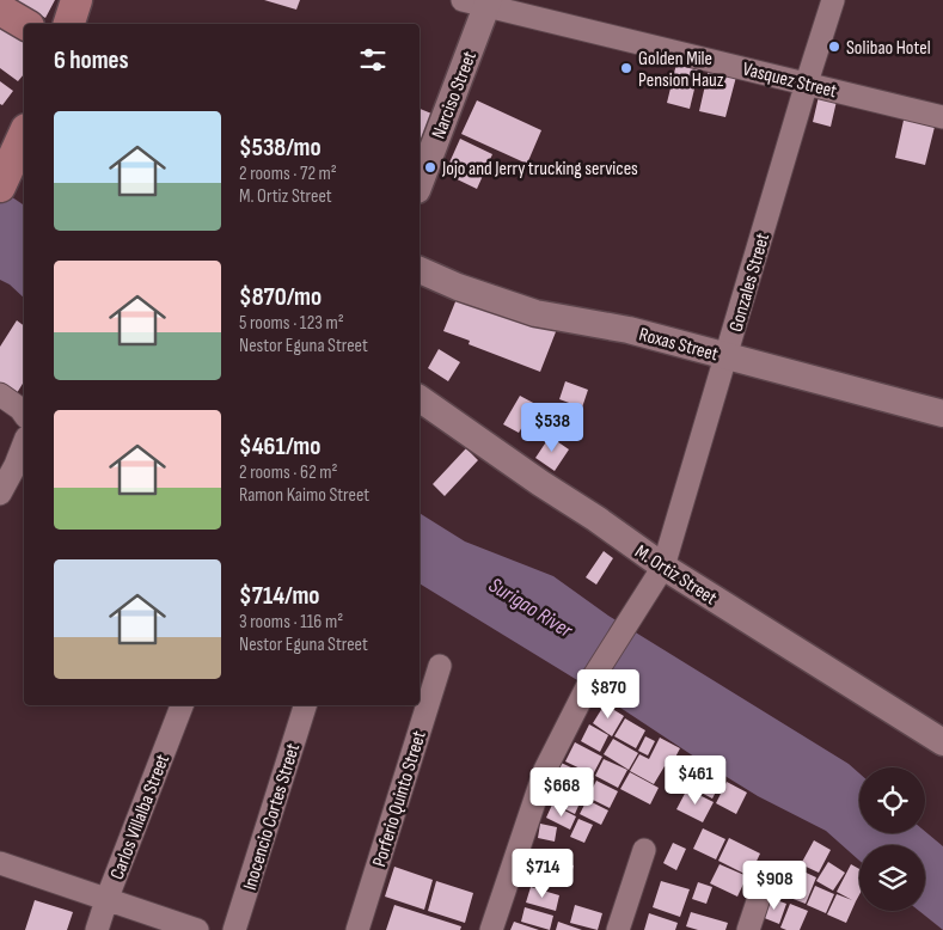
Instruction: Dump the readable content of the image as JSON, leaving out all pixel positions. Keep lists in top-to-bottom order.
{
  "streets": {
    "street": [
      "Vasquez Street",
      "Narciso Street",
      "Gonzales Street",
      "Roxas Street",
      "M. Ortiz Street",
      "Porferio Quinto Street",
      "Carlos Villalba Street",
      "Inocencio Cortes Street"
    ]
  },
  "crossings": [
    ["Vasquez Street", "Narciso Street"],
    ["Vasquez Street", "Gonzales Street"],
    ["Gonzales Street", "Roxas Street"],
    ["Gonzales Street", "M. Ortiz Street"]
  ],
  "water": ["Surigao River"],
  "places": ["Solibao Hotel", "Golden Mile Pension Hauz", "Jojo and Jerry trucking services"],
  "page": {
    "heading": "6 homes",
    "list": [
      {
        "name": "$538/mo",
        "note": "2 rooms · 72 m² · M. Ortiz Street"
      },
      {
        "name": "$870/mo",
        "note": "5 rooms · 123 m² · Nestor Eguna Street"
      },
      {
        "name": "$461/mo",
        "note": "2 rooms · 62 m² · Ramon Kaimo Street"
      },
      {
        "name": "$714/mo",
        "note": "3 rooms · 116 m² · Nestor Eguna Street"
      }
    ],
    "price": [
      "$538",
      "$870",
      "$461",
      "$668",
      "$714",
      "$908"
    ]
  }
}
